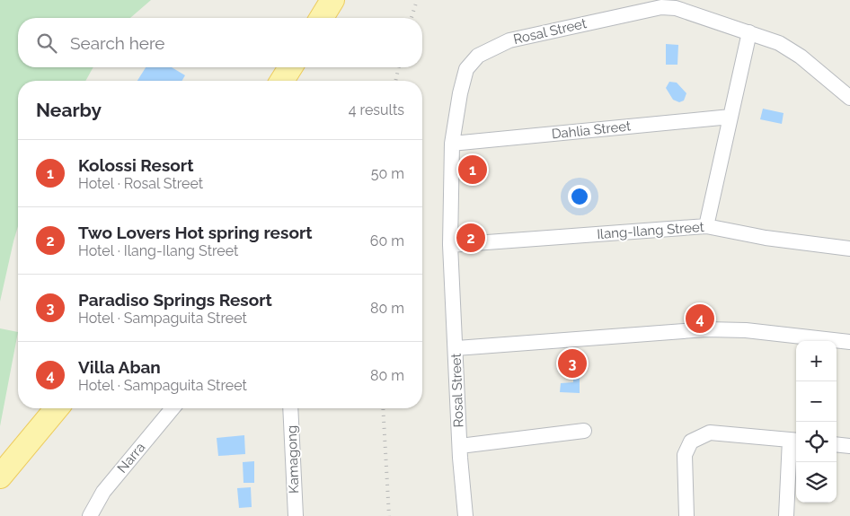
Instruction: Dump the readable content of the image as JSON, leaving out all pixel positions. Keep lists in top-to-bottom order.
{
  "streets": {
    "street": [
      "Rosal Street",
      "Dahlia Street",
      "Ilang-Ilang Street",
      "Narra",
      "Kamagong"
    ]
  },
  "crossings": [
    ["Rosal Street", "Dahlia Street"],
    ["Rosal Street", "Ilang-Ilang Street"]
  ],
  "page": {
    "search": "Search here",
    "heading": ["Nearby", "4 results"],
    "list": [
      {
        "mark": "1",
        "name": "Kolossi Resort",
        "note": "Hotel · Rosal Street",
        "value": "50 m"
      },
      {
        "mark": "2",
        "name": "Two Lovers Hot spring resort",
        "note": "Hotel · Ilang-Ilang Street",
        "value": "60 m"
      },
      {
        "mark": "3",
        "name": "Paradiso Springs Resort",
        "note": "Hotel · Sampaguita Street",
        "value": "80 m"
      },
      {
        "mark": "4",
        "name": "Villa Aban",
        "note": "Hotel · Sampaguita Street",
        "value": "80 m"
      }
    ],
    "pins": [
      "1",
      "2",
      "4",
      "3"
    ],
    "map_buttons": ["+", "−"]
  }
}
